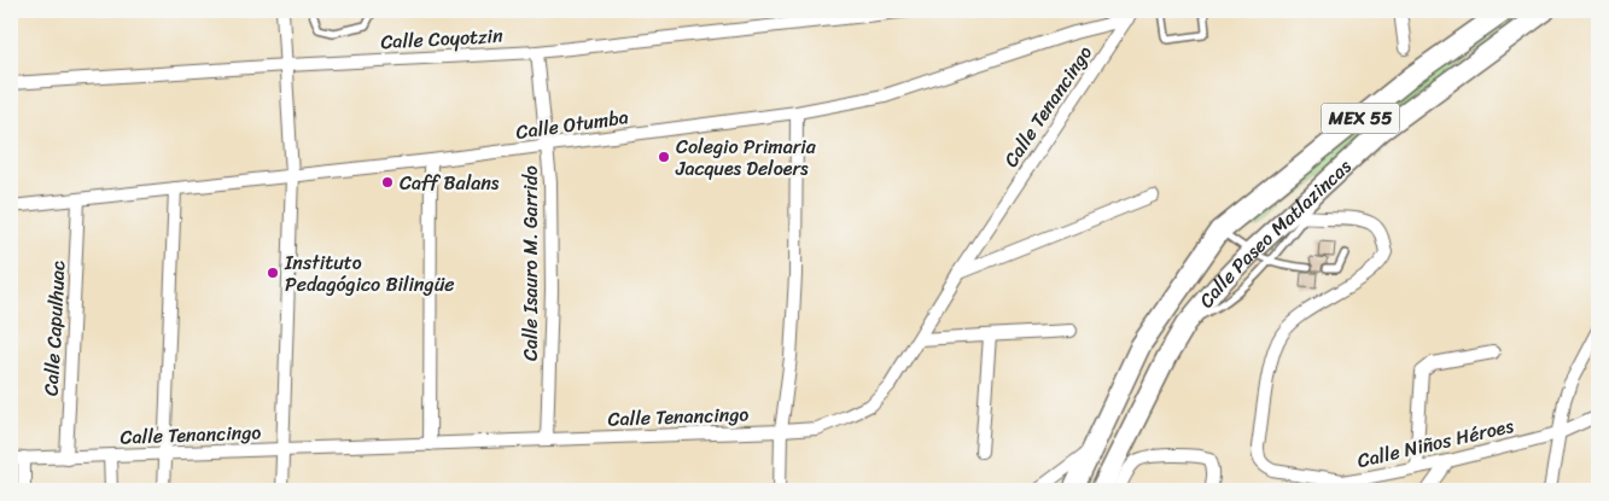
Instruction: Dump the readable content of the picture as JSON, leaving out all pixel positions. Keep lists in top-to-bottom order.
{
  "streets": {
    "highway": ["MEX 55", "Calle Paseo Matlazincas"],
    "street": [
      "Calle Coyotzin",
      "Calle Tenancingo",
      "Calle Otumba",
      "Calle Isauro M. Garrido",
      "Calle Capulhuac",
      "Calle Niños Héroes"
    ]
  },
  "crossings": [
    ["Calle Coyotzin", "Calle Isauro M. Garrido"],
    ["Calle Tenancingo", "Calle Otumba"],
    ["Calle Tenancingo", "Calle Isauro M. Garrido"],
    ["Calle Tenancingo", "Calle Capulhuac"],
    ["Calle Otumba", "Calle Isauro M. Garrido"],
    ["Calle Otumba", "Calle Capulhuac"],
    ["Calle Paseo Matlazincas", "Calle Niños Héroes"]
  ],
  "places": ["Colegio Primaria Jacques Deloers", "Caff Balans", "Instituto Pedagógico Bilingüe"]
}
